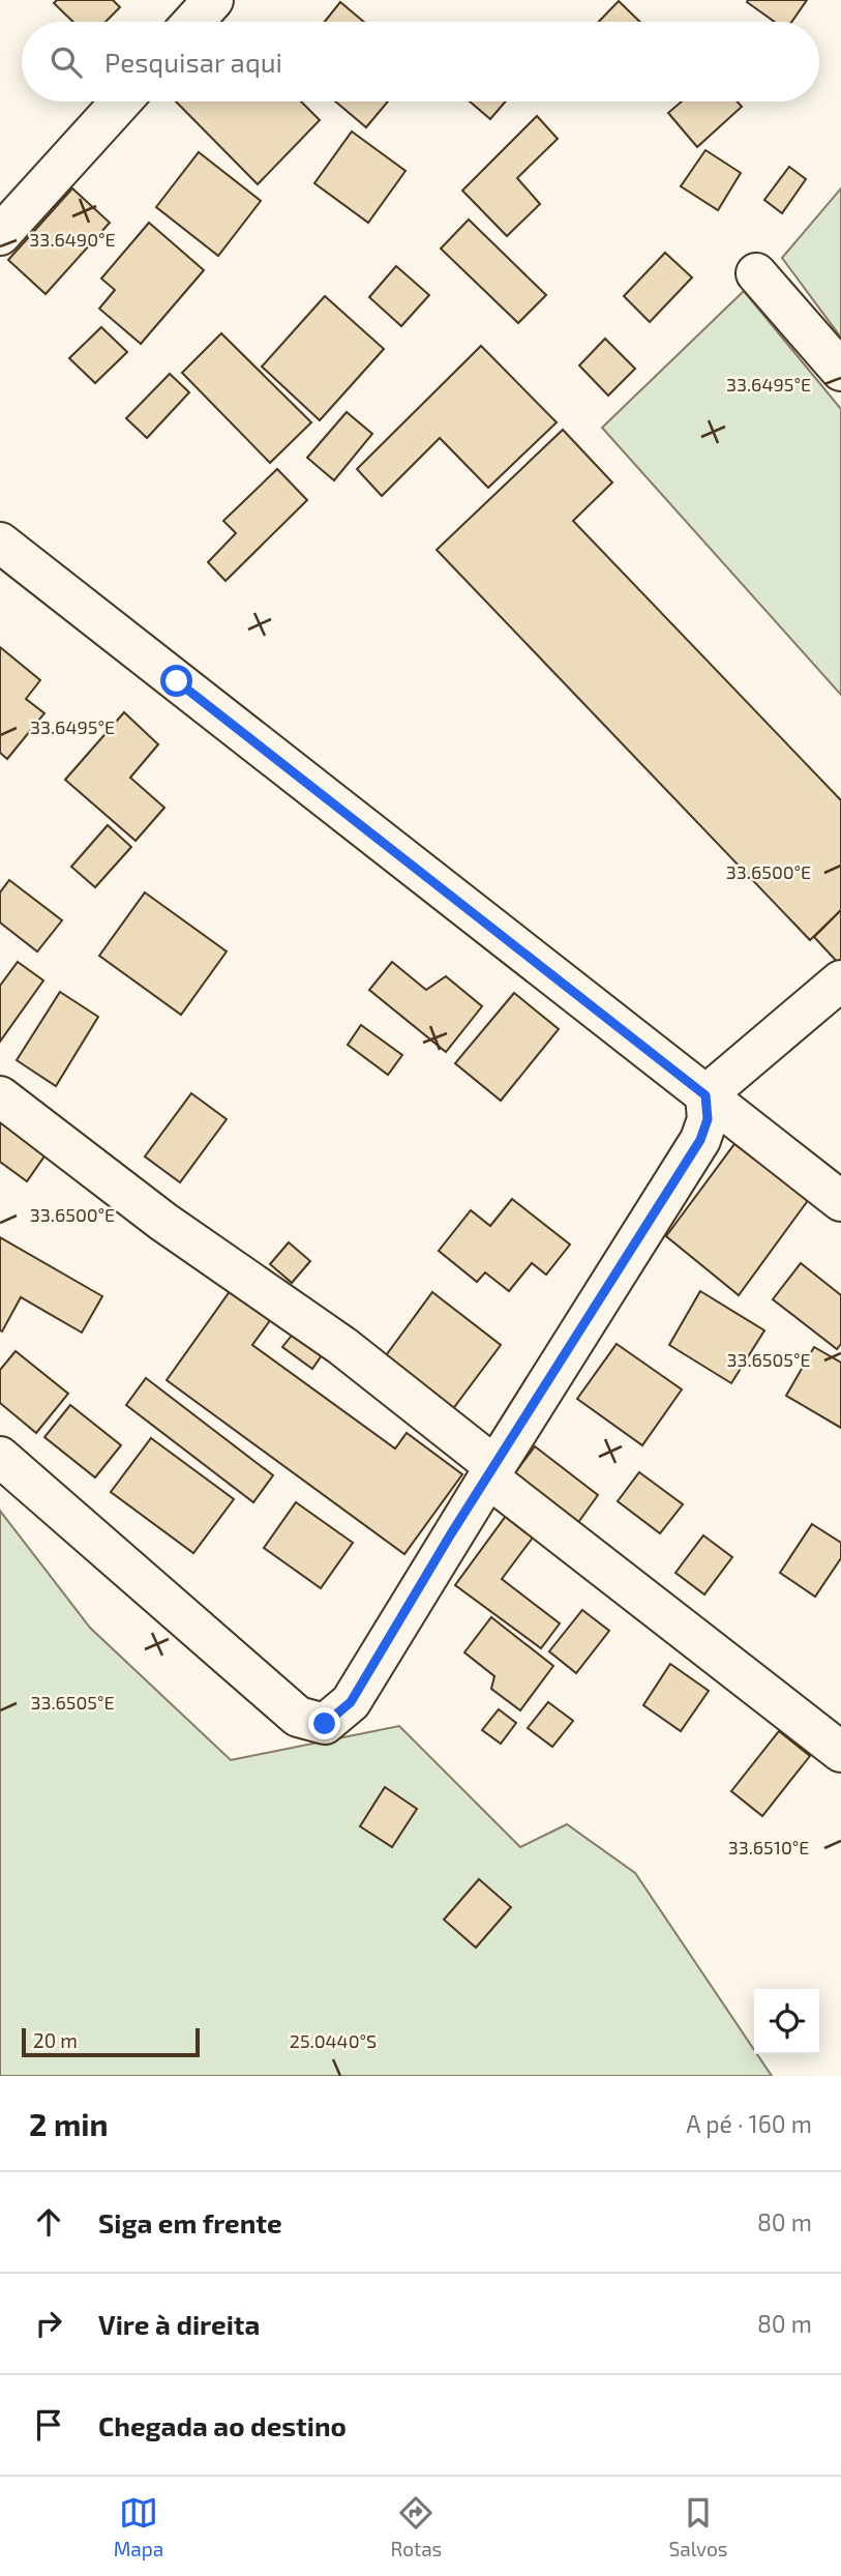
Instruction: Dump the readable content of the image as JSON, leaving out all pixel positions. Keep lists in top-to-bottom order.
{
  "scale_bar": "20 m",
  "page": {
    "search": "Pesquisar aqui",
    "scale": "20 m",
    "heading": ["2 min", "A pé · 160 m"],
    "list": [
      ["Siga em frente", "80 m"],
      ["Vire à direita", "80 m"],
      "Chegada ao destino"
    ],
    "nav": ["Mapa", "Rotas", "Salvos"]
  },
  "coordinates": [
    "33.6490°E",
    "33.6495°E",
    "33.6500°E",
    "33.6505°E",
    "33.6510°E",
    "25.0440°S"
  ]
}
